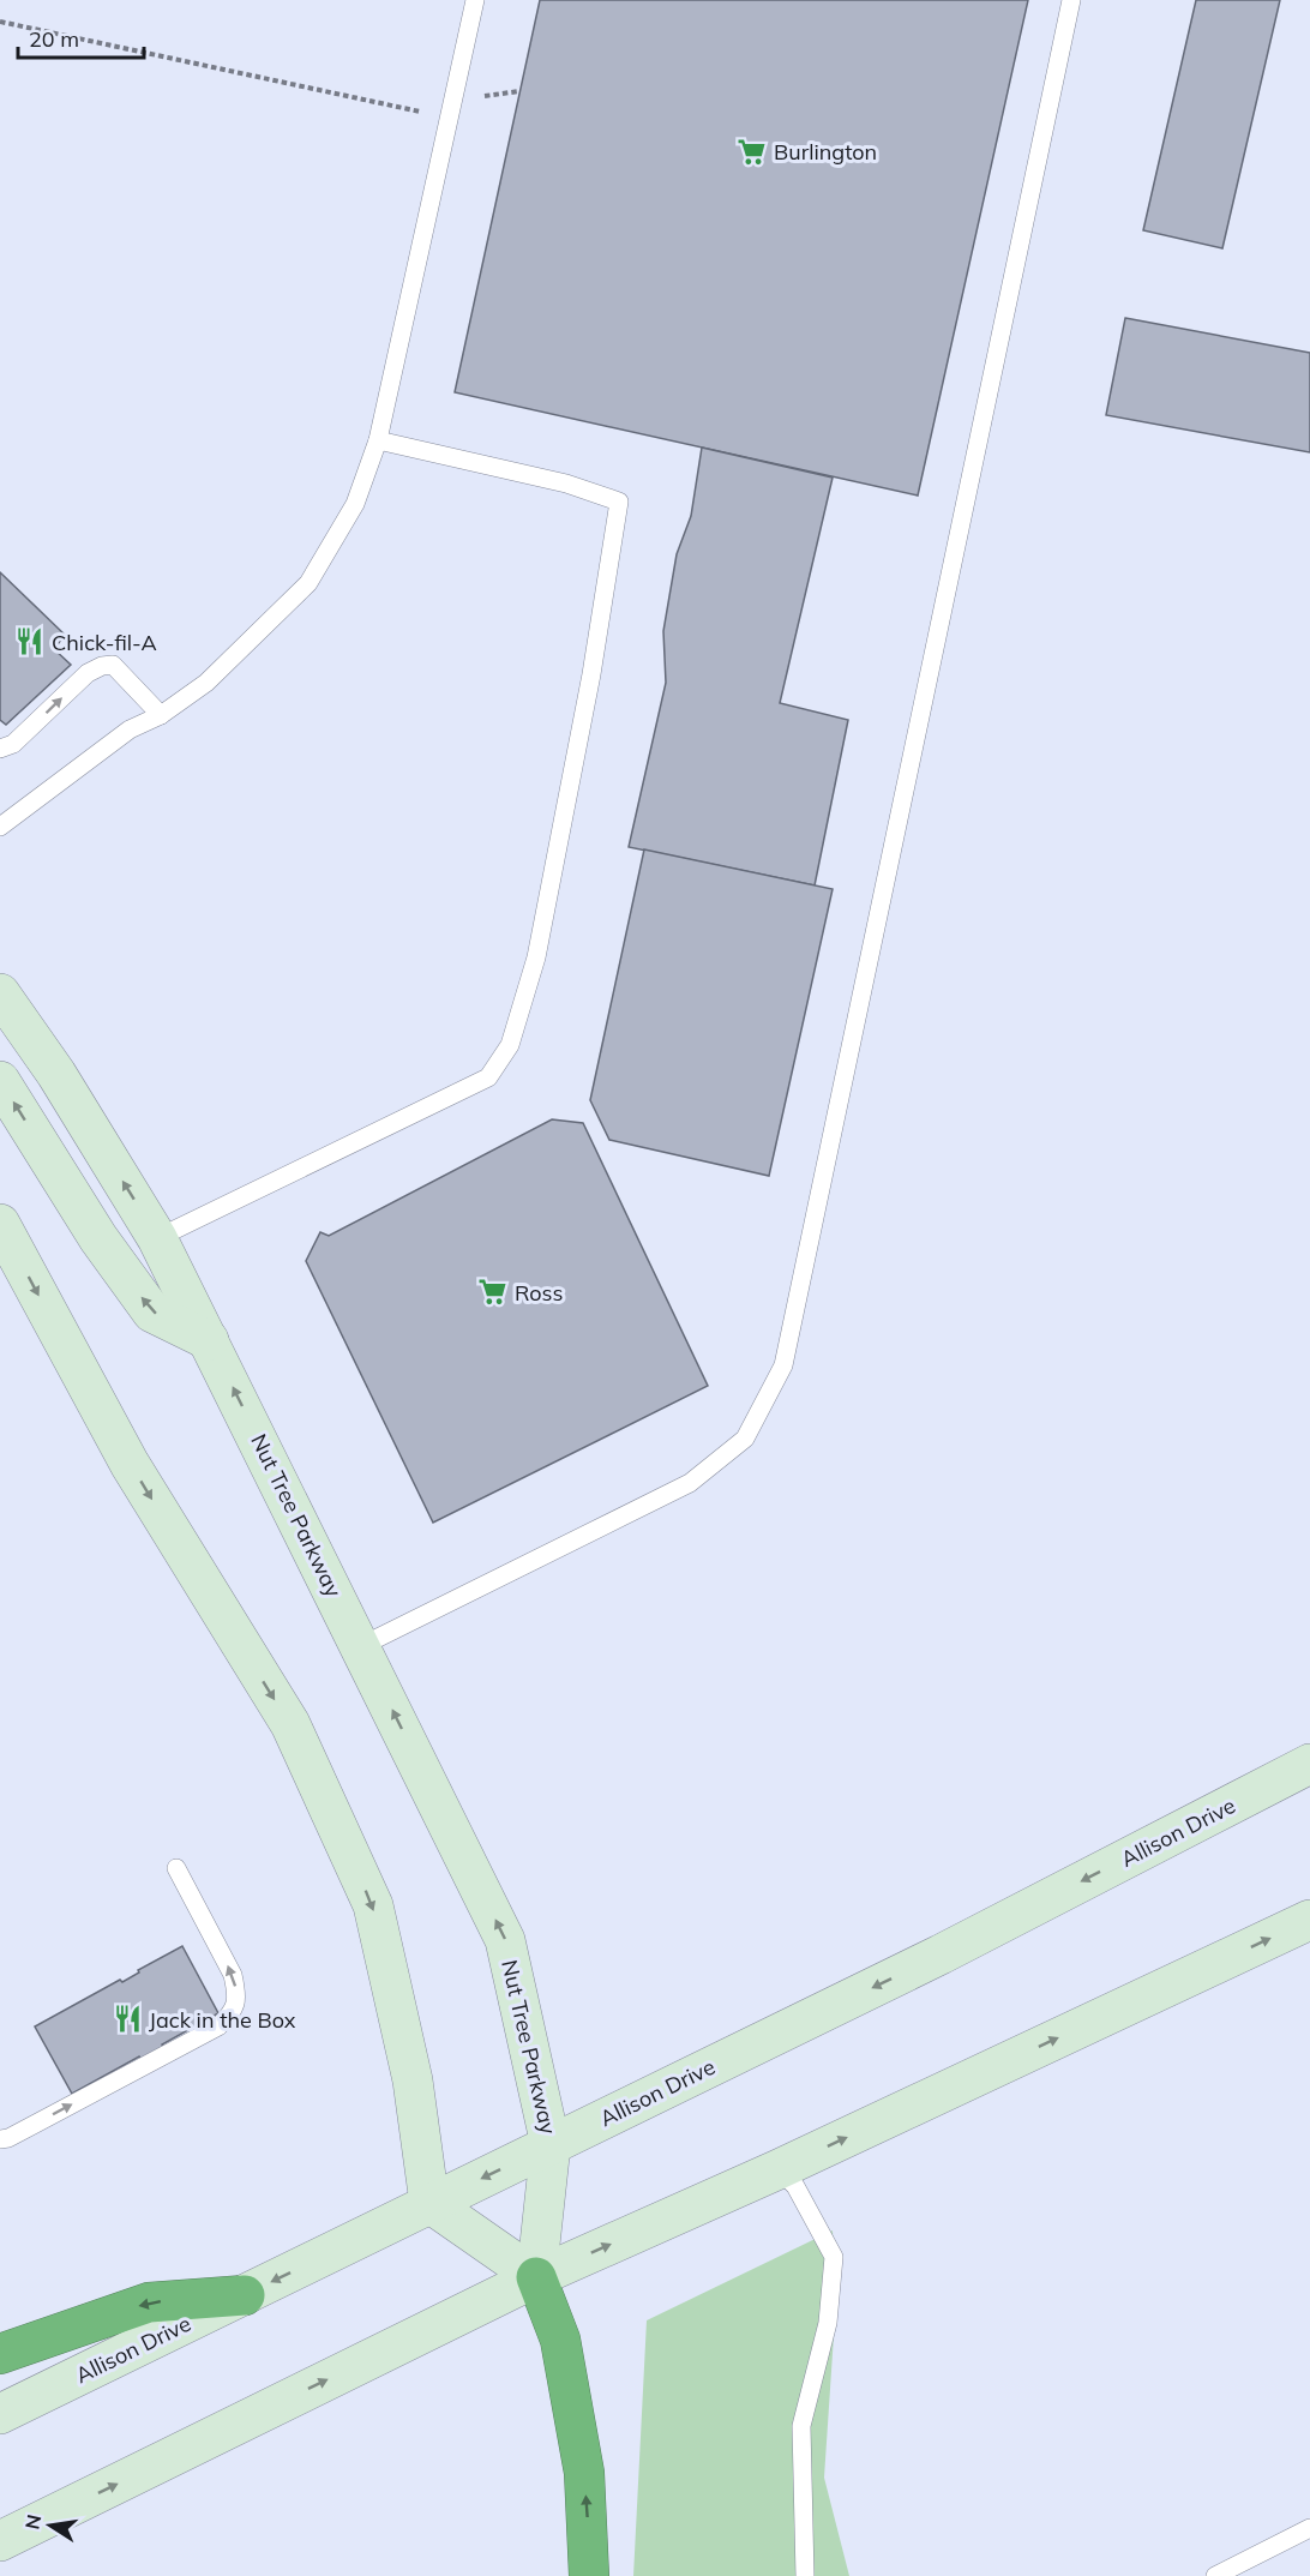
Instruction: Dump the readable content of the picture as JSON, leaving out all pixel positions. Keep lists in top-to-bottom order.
{
  "streets": {
    "main road": ["Nut Tree Parkway", "Allison Drive"]
  },
  "crossings": [
    ["Nut Tree Parkway", "Allison Drive"]
  ],
  "places": {
    "supermarket": ["Burlington", "Ross"],
    "restaurant": ["Chick-fil-A", "Jack in the Box"]
  },
  "scale_bar": "20 m",
  "north": "left"
}
